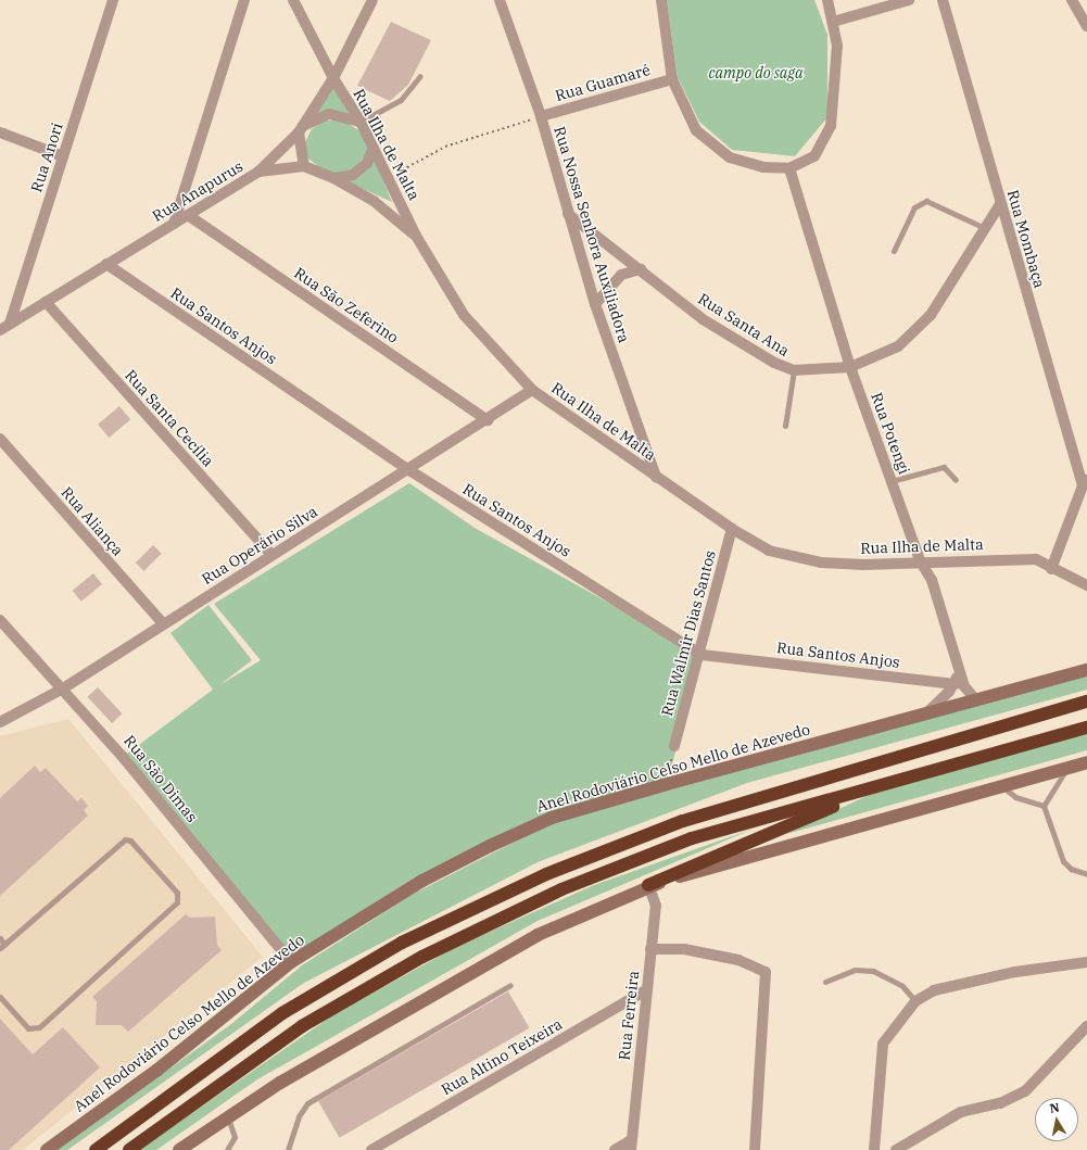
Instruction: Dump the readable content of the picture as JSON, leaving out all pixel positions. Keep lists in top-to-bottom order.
{
  "streets": {
    "main road": ["Anel Rodoviário Celso Mello de Azevedo"],
    "street": [
      "Rua Guamaré",
      "Rua Ilha de Malta",
      "Rua Anori",
      "Rua Anapurus",
      "Rua Nossa Senhora Auxiliadora",
      "Rua Mombaça",
      "Rua São Zeferino",
      "Rua Santa Ana",
      "Rua Santos Anjos",
      "Rua Santa Cecília",
      "Rua Potengi",
      "Rua Aliança",
      "Rua Operário Silva",
      "Rua Walmir Dias Santos",
      "Rua São Dimas",
      "Rua Ferreira",
      "Rua Altino Teixeira"
    ]
  },
  "crossings": [
    ["Rua Guamaré", "Rua Nossa Senhora Auxiliadora"],
    ["Rua Ilha de Malta", "Rua Anapurus"],
    ["Rua Ilha de Malta", "Rua Nossa Senhora Auxiliadora"],
    ["Rua Ilha de Malta", "Rua Potengi"],
    ["Rua Ilha de Malta", "Rua Operário Silva"],
    ["Rua Ilha de Malta", "Rua Walmir Dias Santos"],
    ["Rua Anori", "Rua Anapurus"],
    ["Rua Anapurus", "Rua São Zeferino"],
    ["Rua Anapurus", "Rua Santos Anjos"],
    ["Rua Anapurus", "Rua Santa Cecília"],
    ["Rua Nossa Senhora Auxiliadora", "Rua Santa Ana"],
    ["Rua Mombaça", "Rua Santa Ana"],
    ["Rua São Zeferino", "Rua Operário Silva"],
    ["Rua Santa Ana", "Rua Potengi"],
    ["Rua Santos Anjos", "Rua Operário Silva"],
    ["Rua Santos Anjos", "Rua Walmir Dias Santos"],
    ["Rua Santa Cecília", "Rua Operário Silva"],
    ["Rua Potengi", "Anel Rodoviário Celso Mello de Azevedo"],
    ["Rua Aliança", "Rua Operário Silva"],
    ["Rua Operário Silva", "Rua São Dimas"],
    ["Anel Rodoviário Celso Mello de Azevedo", "Rua São Dimas"],
    ["Rua Ferreira", "Rua Altino Teixeira"]
  ],
  "parks": ["campo do saga"],
  "north": "top"
}
